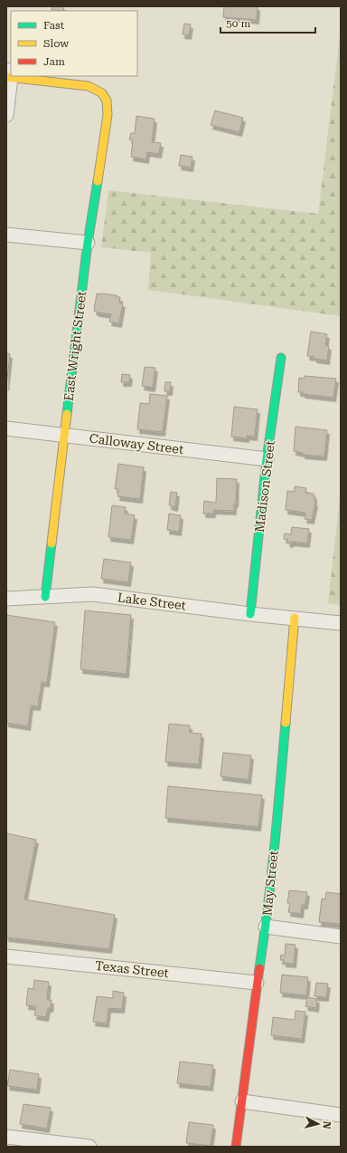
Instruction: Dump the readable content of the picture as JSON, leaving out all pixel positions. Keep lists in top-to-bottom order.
{
  "streets": {
    "street": [
      "East Wright Street",
      "Calloway Street",
      "Madison Street",
      "Lake Street",
      "May Street",
      "Texas Street"
    ]
  },
  "crossings": [
    ["East Wright Street", "Calloway Street"],
    ["East Wright Street", "Lake Street"],
    ["Calloway Street", "Madison Street"],
    ["Madison Street", "Lake Street"],
    ["Lake Street", "May Street"],
    ["May Street", "Texas Street"]
  ],
  "legend": ["Fast", "Slow", "Jam"],
  "scale_bar": "50 m",
  "north": "right"
}
